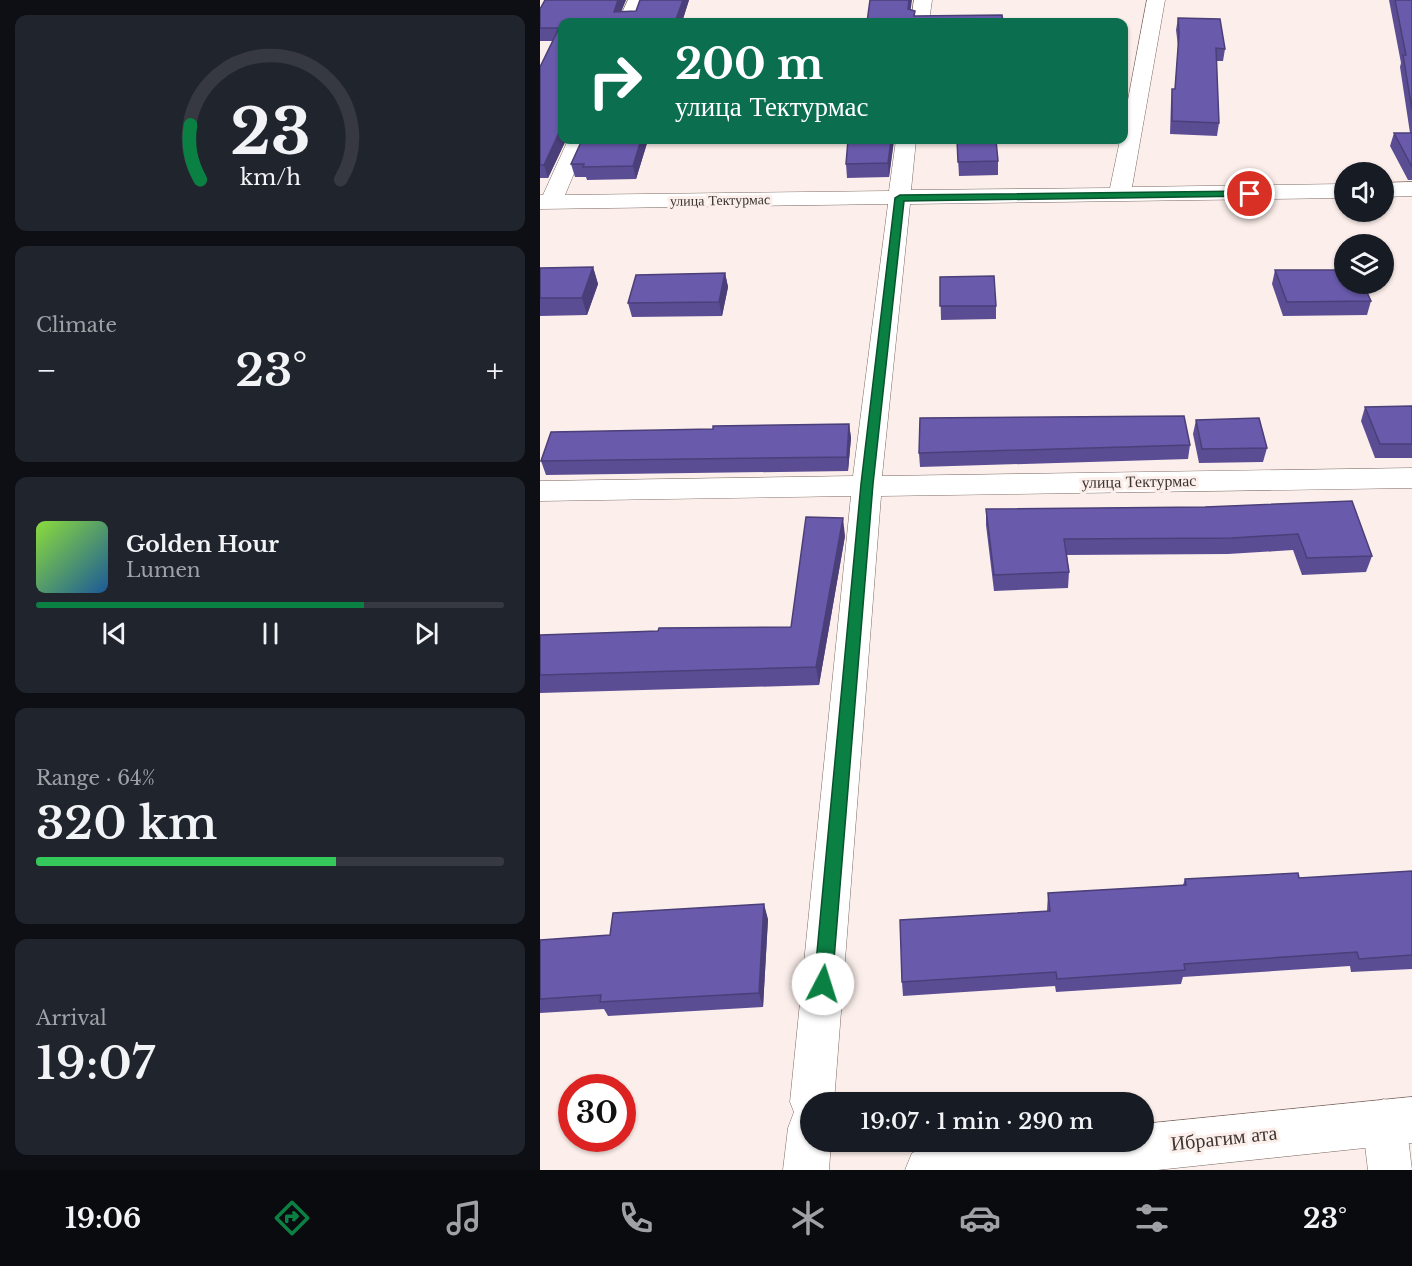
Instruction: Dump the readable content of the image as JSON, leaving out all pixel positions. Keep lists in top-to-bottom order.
{
  "streets": {
    "street": ["улица Тектурмас", "Ибрагим ата"]
  },
  "page": {
    "turn": ["200 m", "улица Тектурмас"],
    "tile": [
      "Climate",
      ["Range · 64%", "320 km"],
      ["Arrival", "19:07"]
    ],
    "heat": ["−", "23°", "+"],
    "song": ["Golden Hour", "Lumen"],
    "limit": "30",
    "trip": "19:07 · 1 min · 290 m",
    "tabs": ["19:06", "23°"],
    "gauge": ["23", "km/h"]
  }
}
